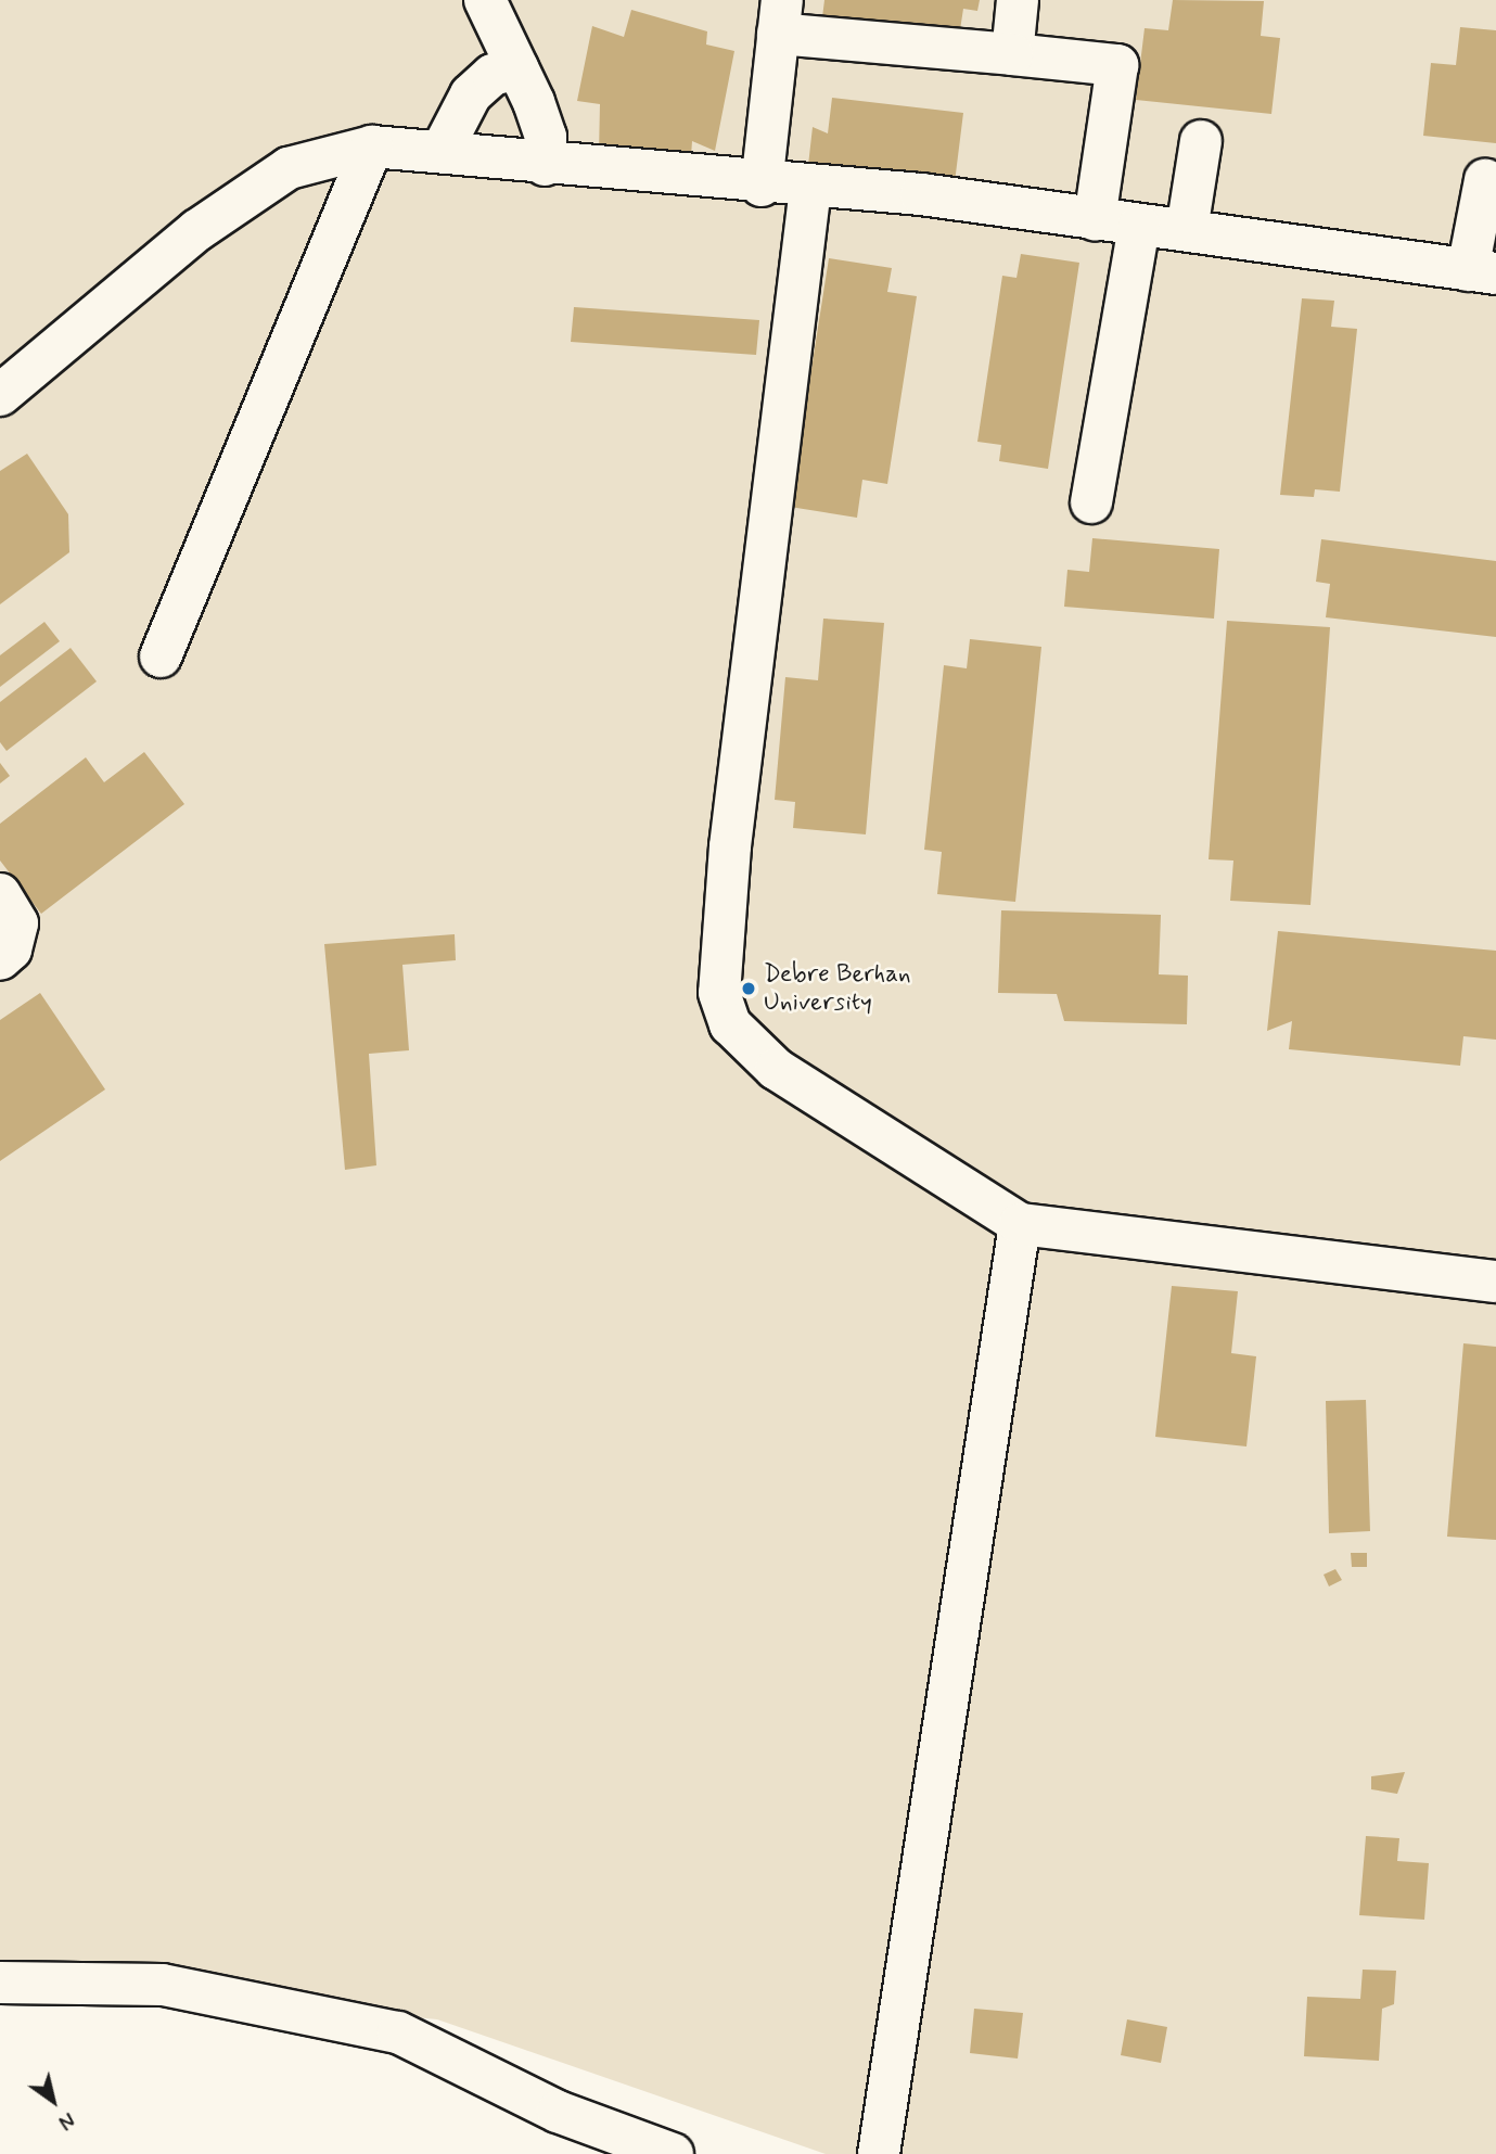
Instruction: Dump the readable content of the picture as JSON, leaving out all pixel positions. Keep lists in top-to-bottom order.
{
  "places": ["Debre Berhan University"],
  "north": "bottom right"
}
